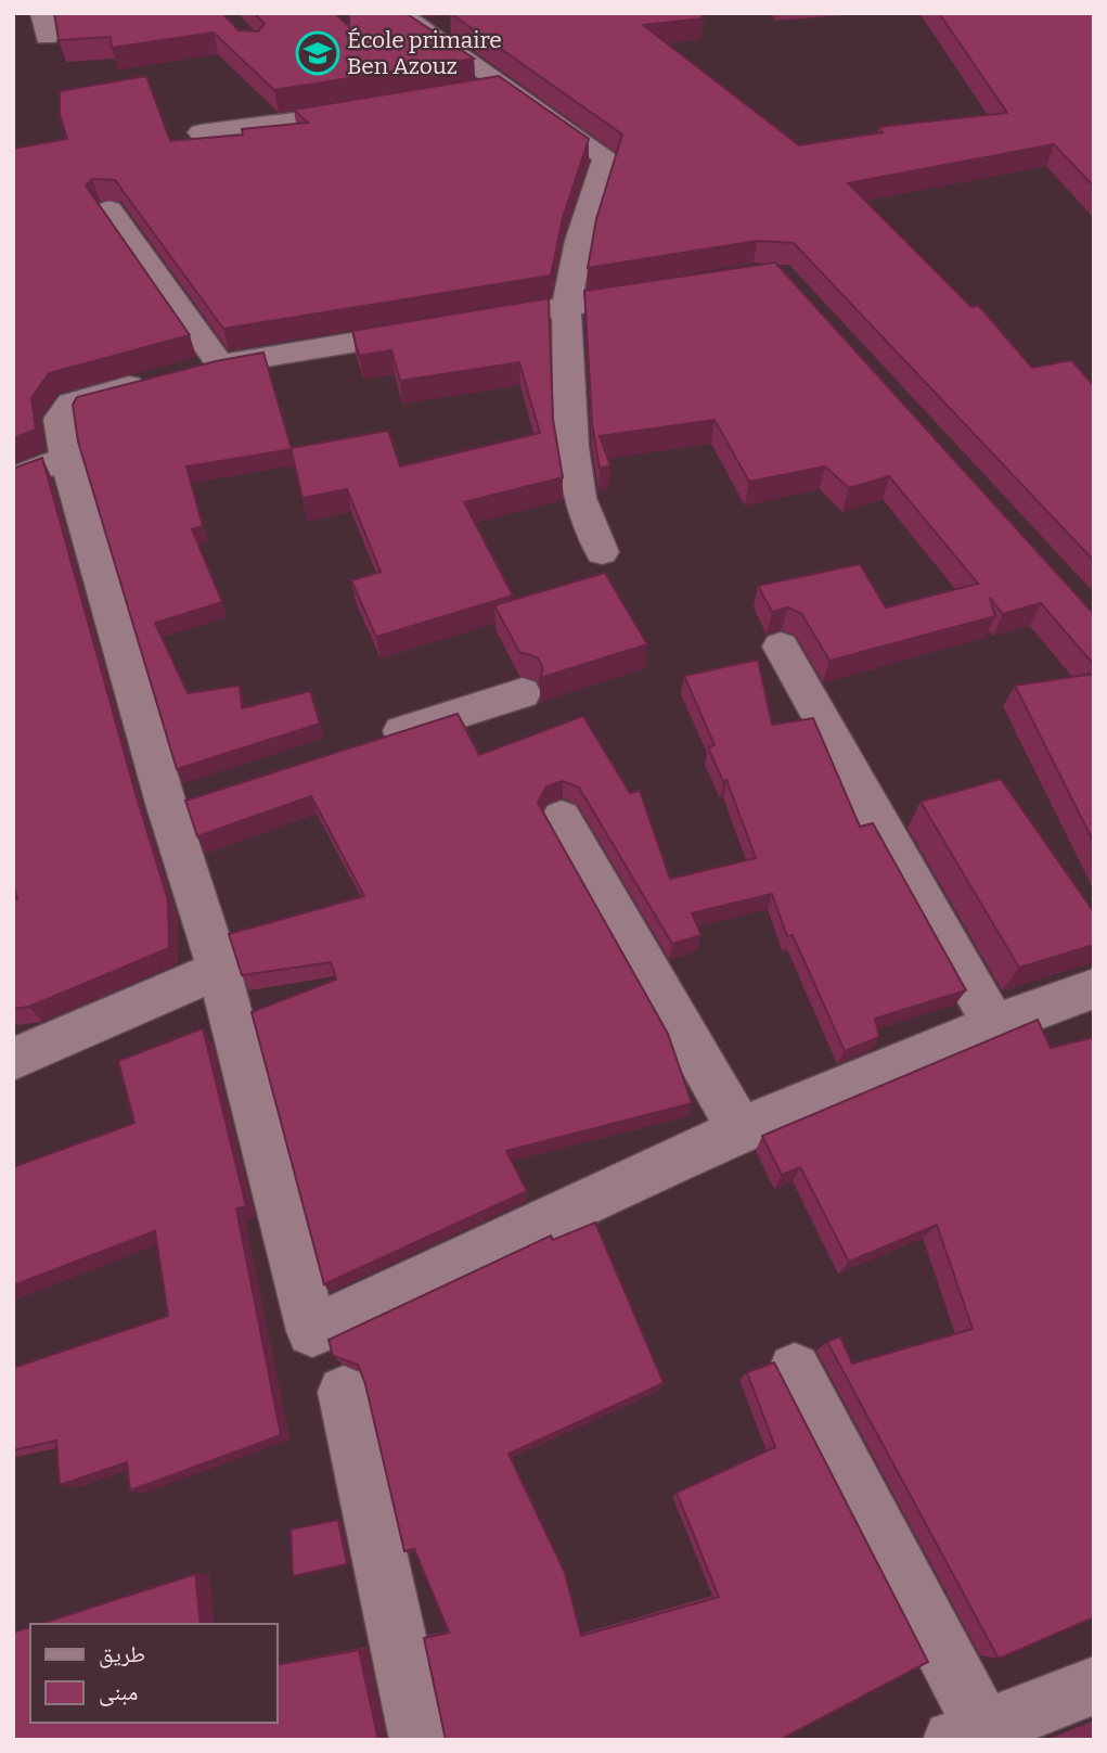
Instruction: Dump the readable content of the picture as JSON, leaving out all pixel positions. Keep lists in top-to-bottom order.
{
  "places": {
    "school or university": ["École primaire Ben Azouz"]
  },
  "legend": ["طريق", "مبنى"]
}
